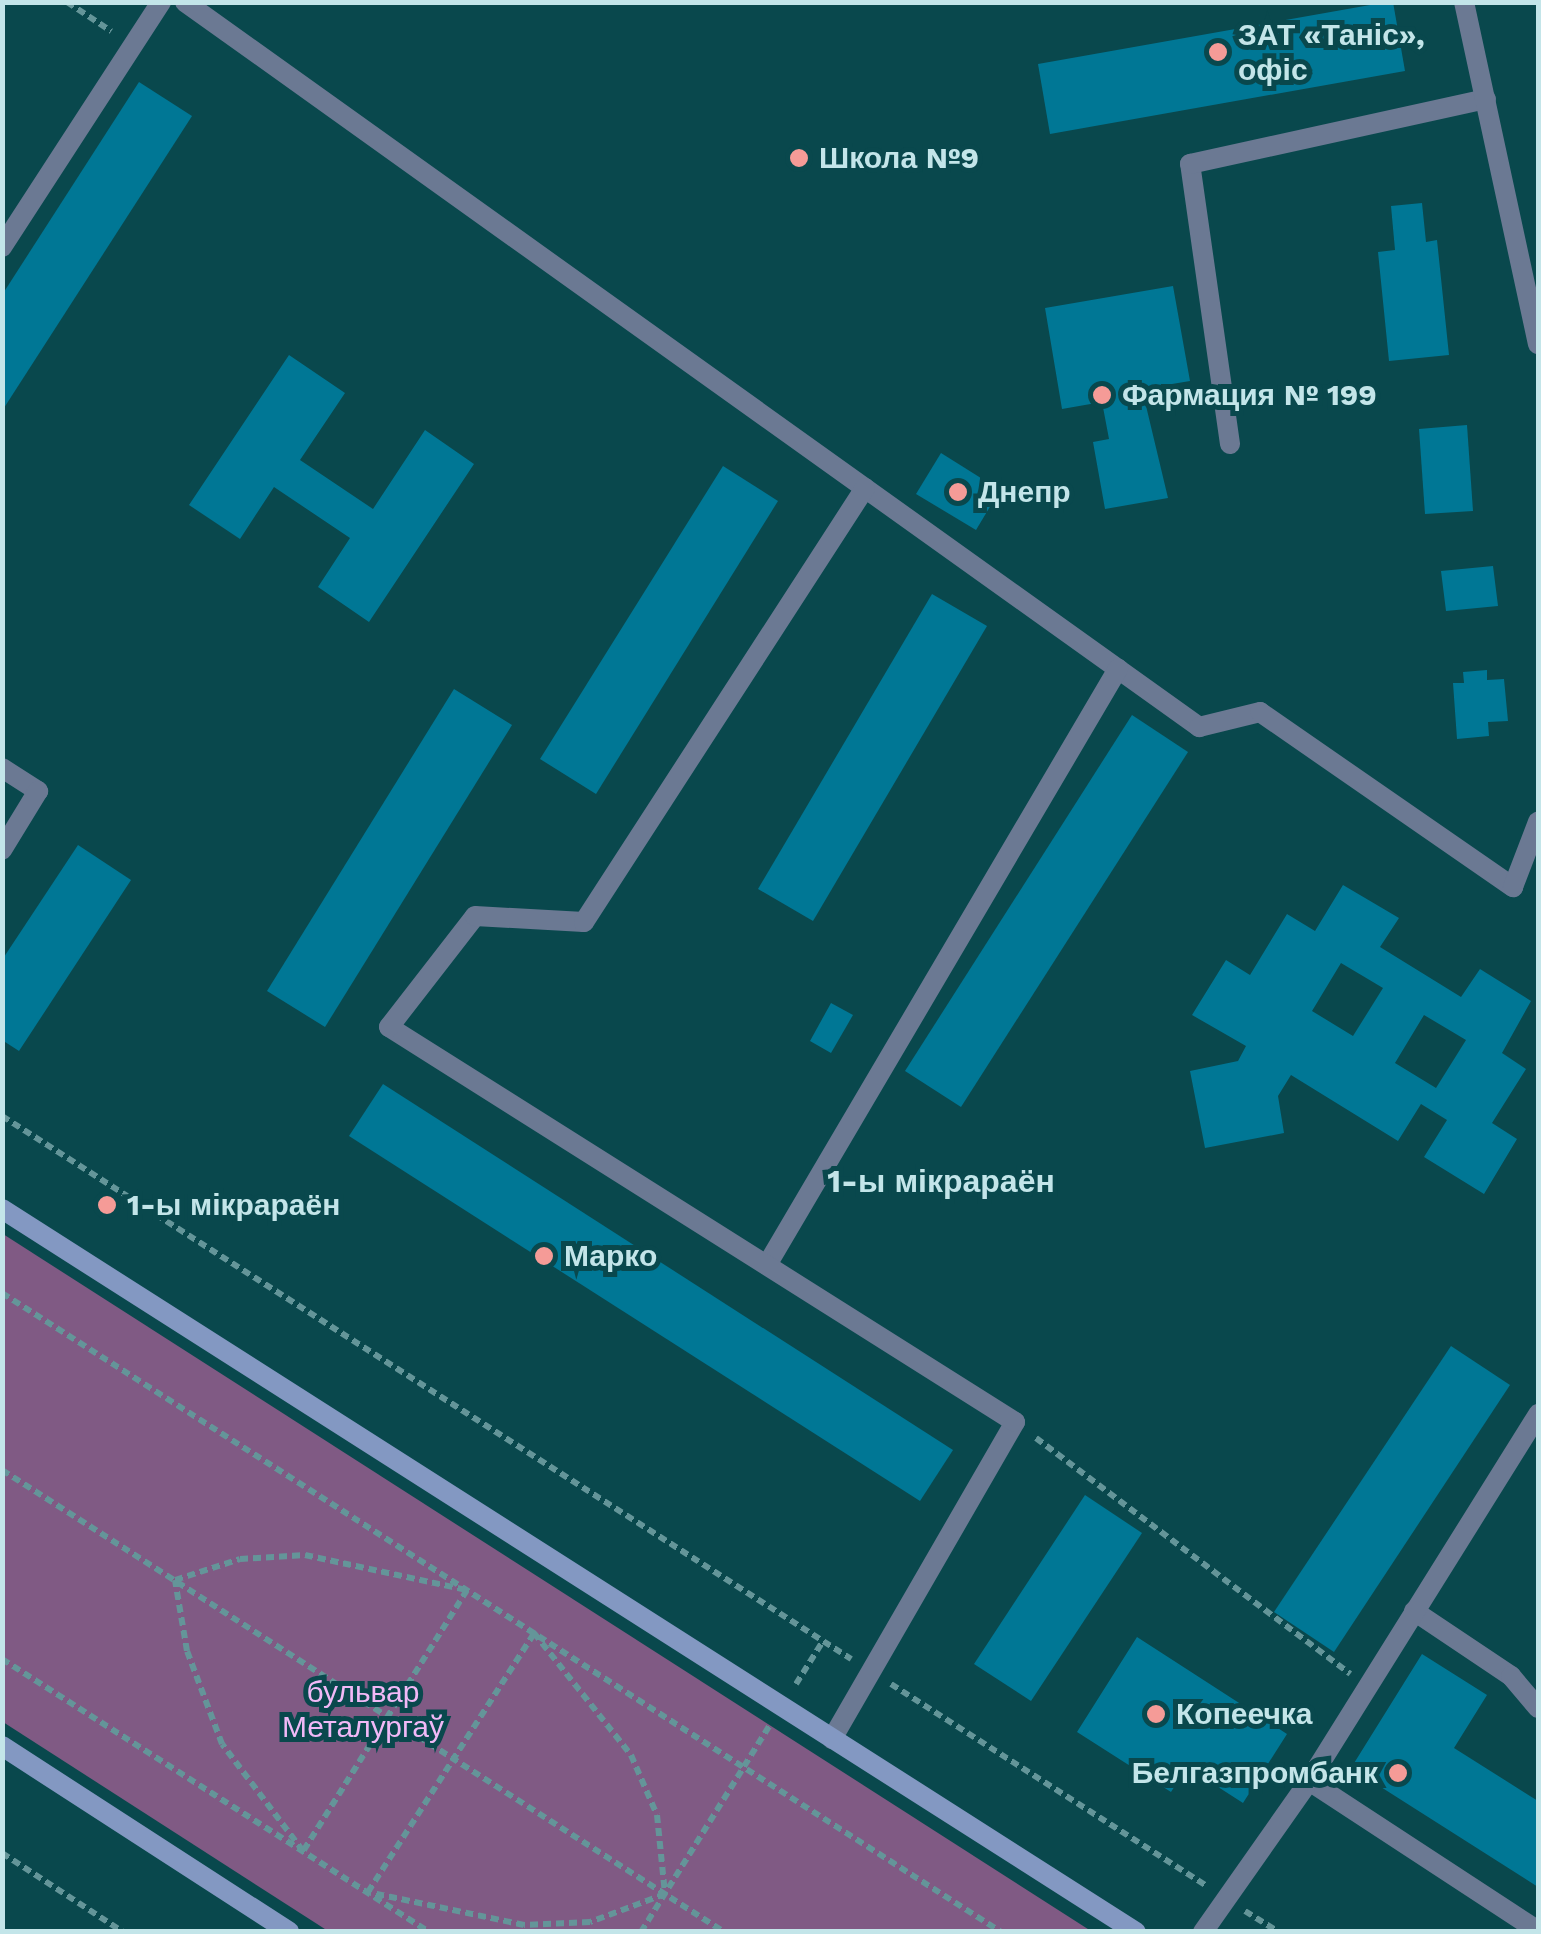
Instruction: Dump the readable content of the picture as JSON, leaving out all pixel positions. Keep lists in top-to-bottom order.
{
  "districts": ["1-ы мікрараён"],
  "parks": ["бульвар Металургаў"],
  "places": [
    "ЗАТ «Таніс», офіс",
    "Школа №9",
    "Фармация № 199",
    "Днепр",
    "1-ы мікрараён",
    "Марко",
    "Копеечка",
    "Белгазпромбанк"
  ]
}
